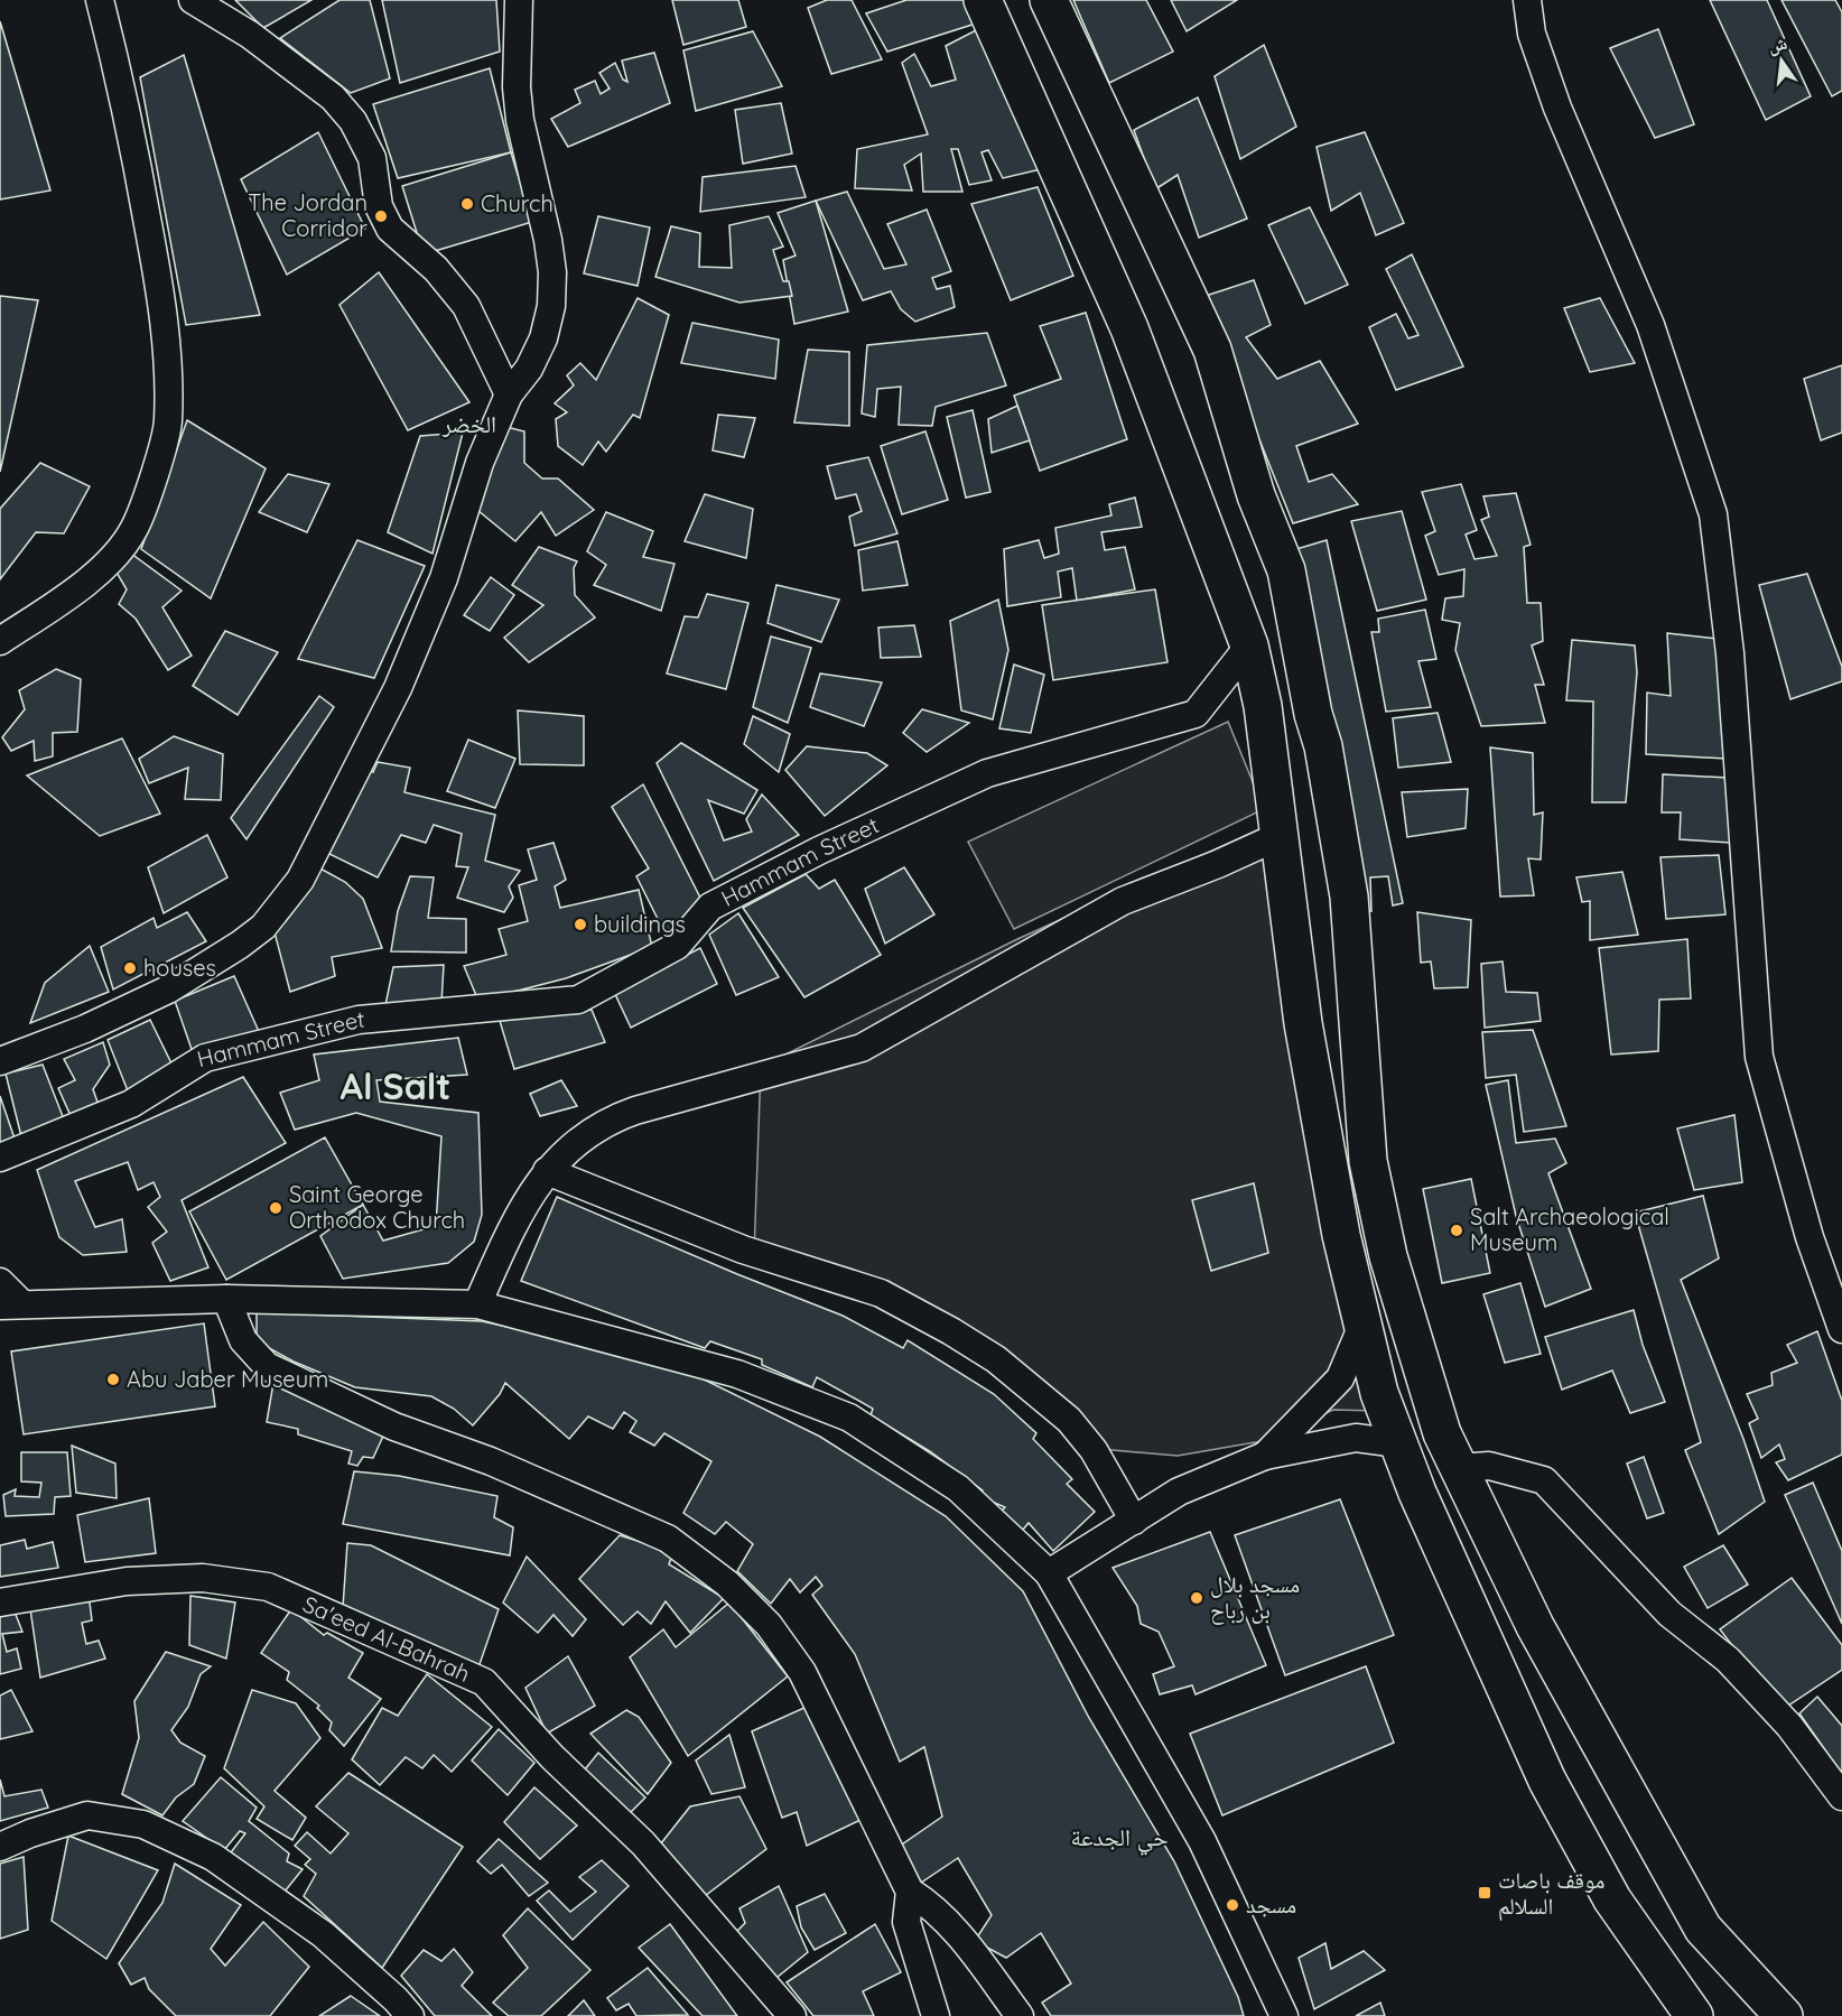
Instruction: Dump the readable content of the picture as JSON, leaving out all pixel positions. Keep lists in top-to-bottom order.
{
  "streets": {
    "street": ["Hammam Street", "Sa'eed Al-Bahrah"]
  },
  "districts": ["الخضر", "Al Salt", "حي الجدعة"],
  "places": {
    "other": [
      "Church",
      "The Jordan Corridor",
      "buildings",
      "houses",
      "Saint George Orthodox Church",
      "Salt Archaeological Museum",
      "Abu Jaber Museum",
      "مسجد بلال بن رباح",
      "مسجد"
    ],
    "transit": ["موقف باصات السلالم"]
  },
  "north": "top"
}
